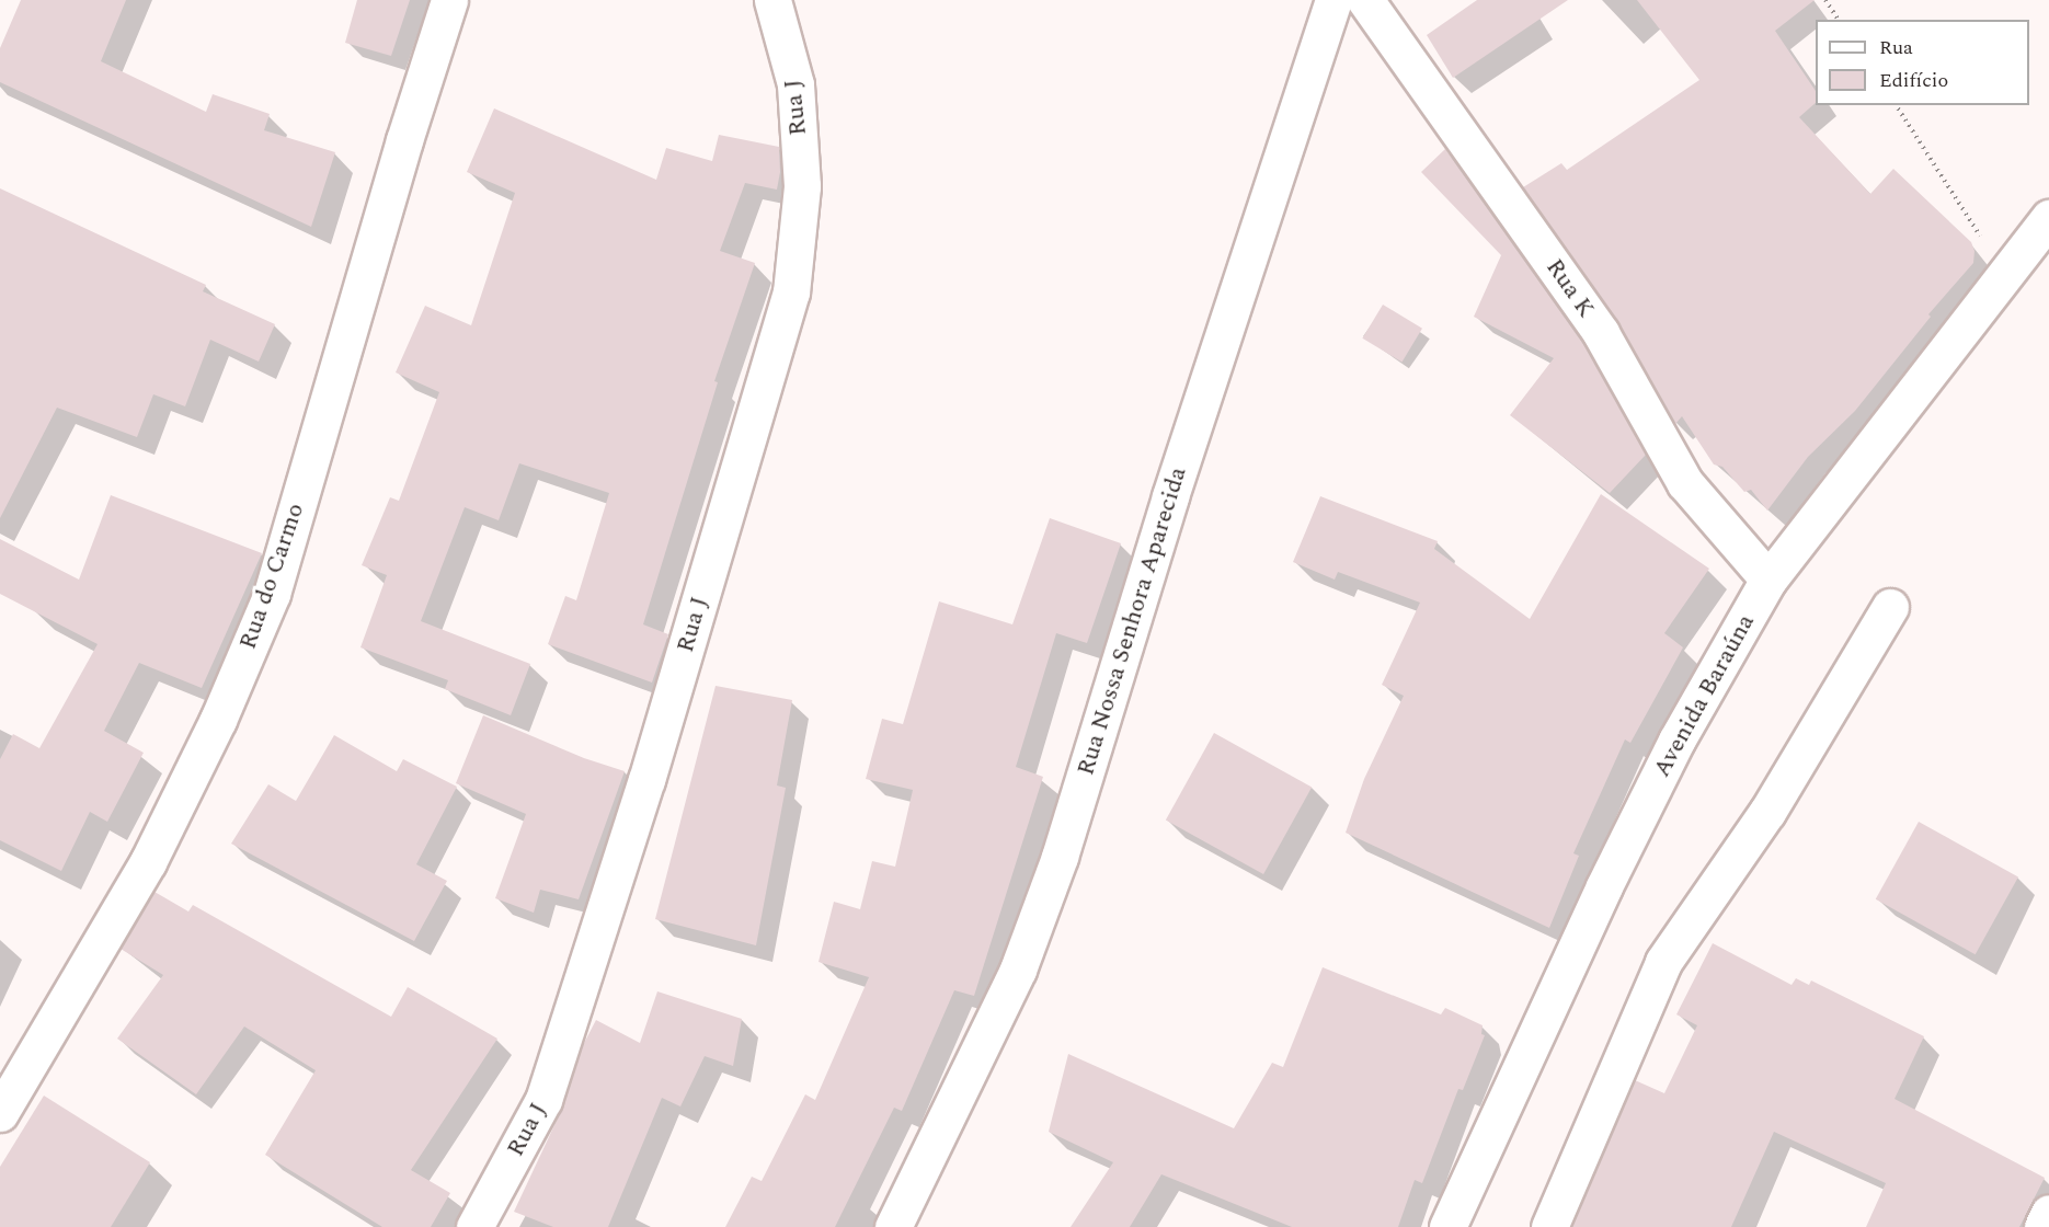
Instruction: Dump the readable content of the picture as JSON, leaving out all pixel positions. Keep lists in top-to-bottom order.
{
  "streets": {
    "street": [
      "Rua J",
      "Rua K",
      "Rua do Carmo",
      "Rua Nossa Senhora Aparecida",
      "Avenida Baraúna"
    ]
  },
  "crossings": [
    ["Rua K", "Avenida Baraúna"]
  ],
  "legend": ["Rua", "Edifício"]
}
